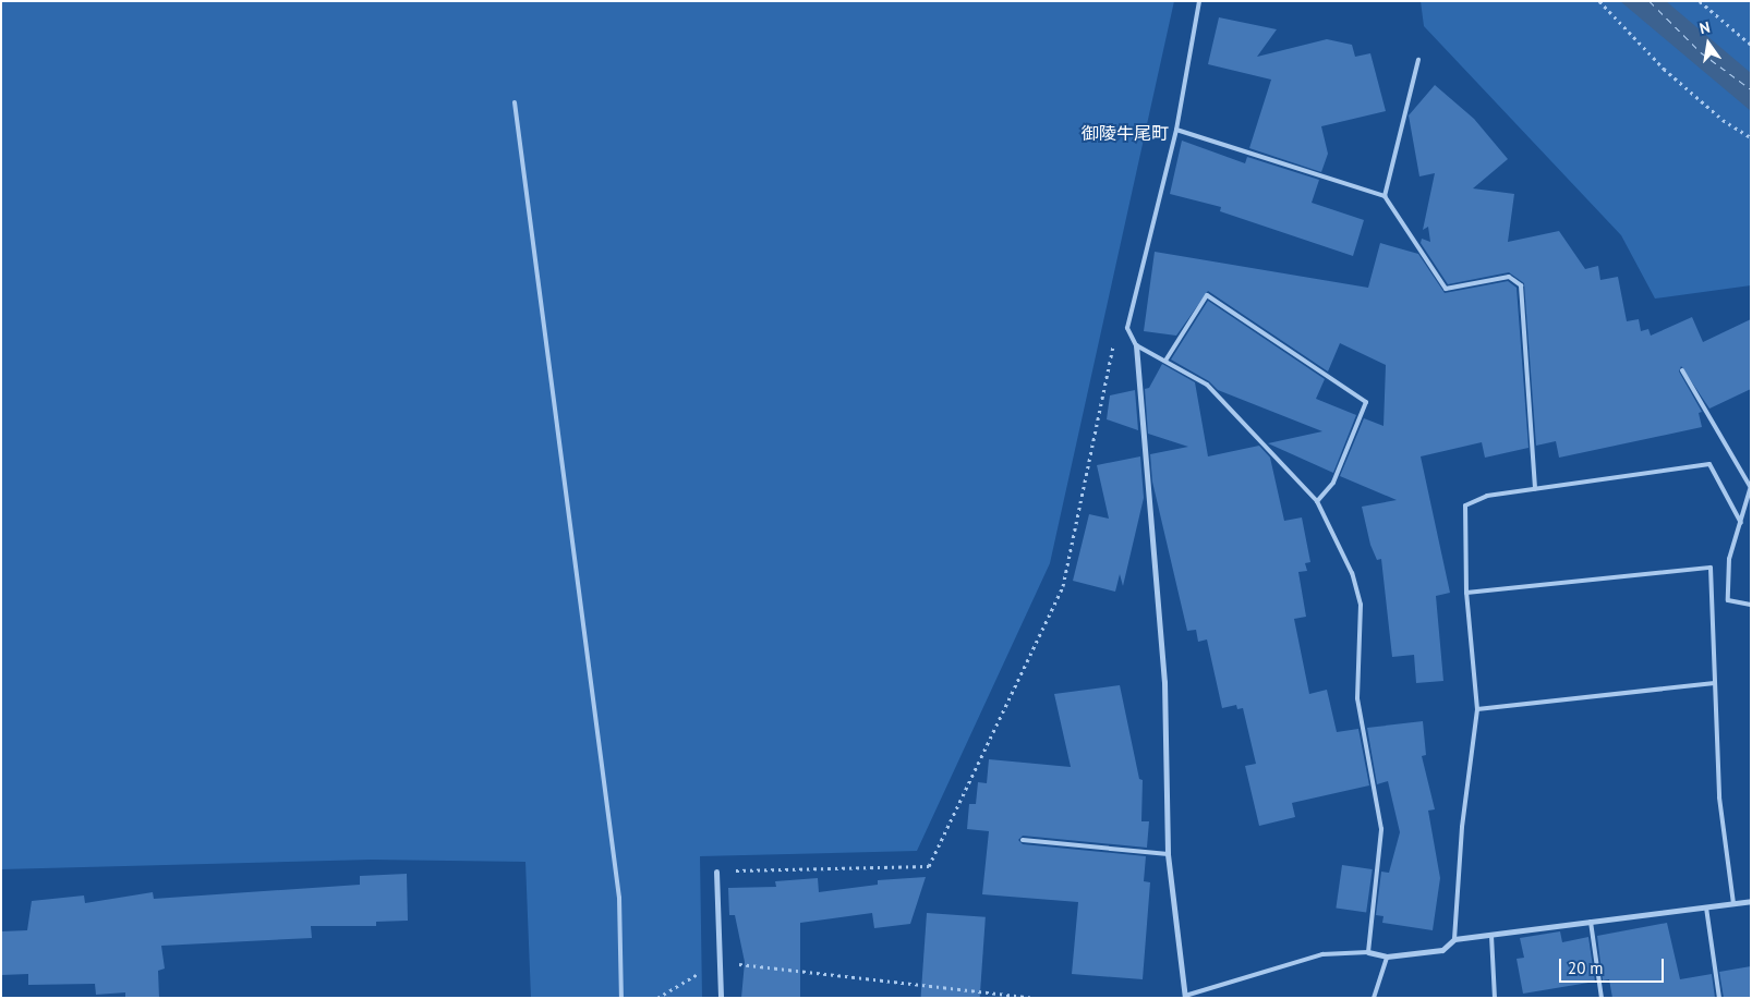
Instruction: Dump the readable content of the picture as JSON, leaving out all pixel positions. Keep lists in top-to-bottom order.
{
  "districts": ["御陵牛尾町"],
  "scale_bar": "20 m",
  "north": "top"
}
